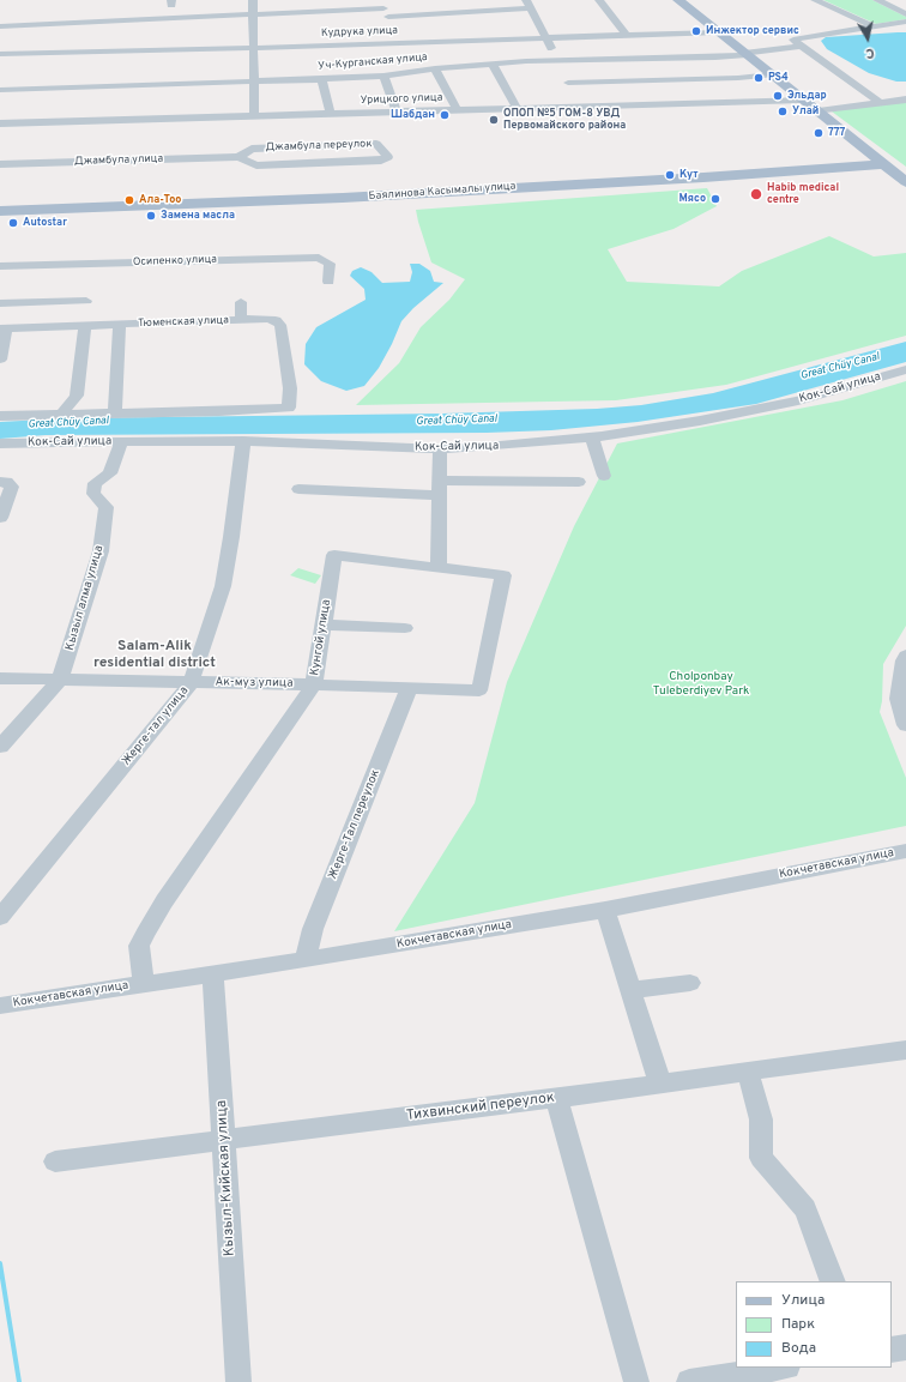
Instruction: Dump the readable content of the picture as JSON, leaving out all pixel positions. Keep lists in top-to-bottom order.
{
  "streets": {
    "main road": ["Баялинова Касымалы улица"],
    "street": [
      "Кудрука улица",
      "Уч-Курганская улица",
      "Урицкого улица",
      "Джамбула переулок",
      "Джамбула улица",
      "Осипенко улица",
      "Тюменская улица",
      "Кок-Сай улица",
      "Кызыл алма улица",
      "Кунгой улица",
      "Ак-муз улица",
      "Жерге-тал улица",
      "Жерге-Тал переулок",
      "Кокчетавская улица",
      "Тихвинский переулок",
      "Кызыл-Кийская улица"
    ]
  },
  "crossings": [
    ["Уч-Курганская улица", "Урицкого улица"],
    ["Джамбула переулок", "Джамбула улица"],
    ["Кок-Сай улица", "Кызыл алма улица"],
    ["Кок-Сай улица", "Жерге-тал улица"],
    ["Кызыл алма улица", "Ак-муз улица"],
    ["Кунгой улица", "Ак-муз улица"],
    ["Кунгой улица", "Кокчетавская улица"],
    ["Ак-муз улица", "Жерге-тал улица"],
    ["Ак-муз улица", "Жерге-Тал переулок"],
    ["Жерге-Тал переулок", "Кокчетавская улица"],
    ["Кокчетавская улица", "Кызыл-Кийская улица"],
    ["Тихвинский переулок", "Кызыл-Кийская улица"]
  ],
  "districts": ["Salam-Alik residential district"],
  "water": ["Great Chüy Canal"],
  "parks": ["Cholponbay Tuleberdiyev Park"],
  "places": [
    "Инжектор сервис",
    "PS4",
    "Эльдар",
    "Улай",
    "Шабдан",
    "ОПОП №5 ГОМ-8 УВД Первомайского района",
    "777",
    "Кут",
    "Habib medical centre",
    "Мясо",
    "Ала-Тоо",
    "Замена масла",
    "Autostar"
  ],
  "legend": ["Улица", "Парк", "Вода"],
  "north": "bottom"
}
